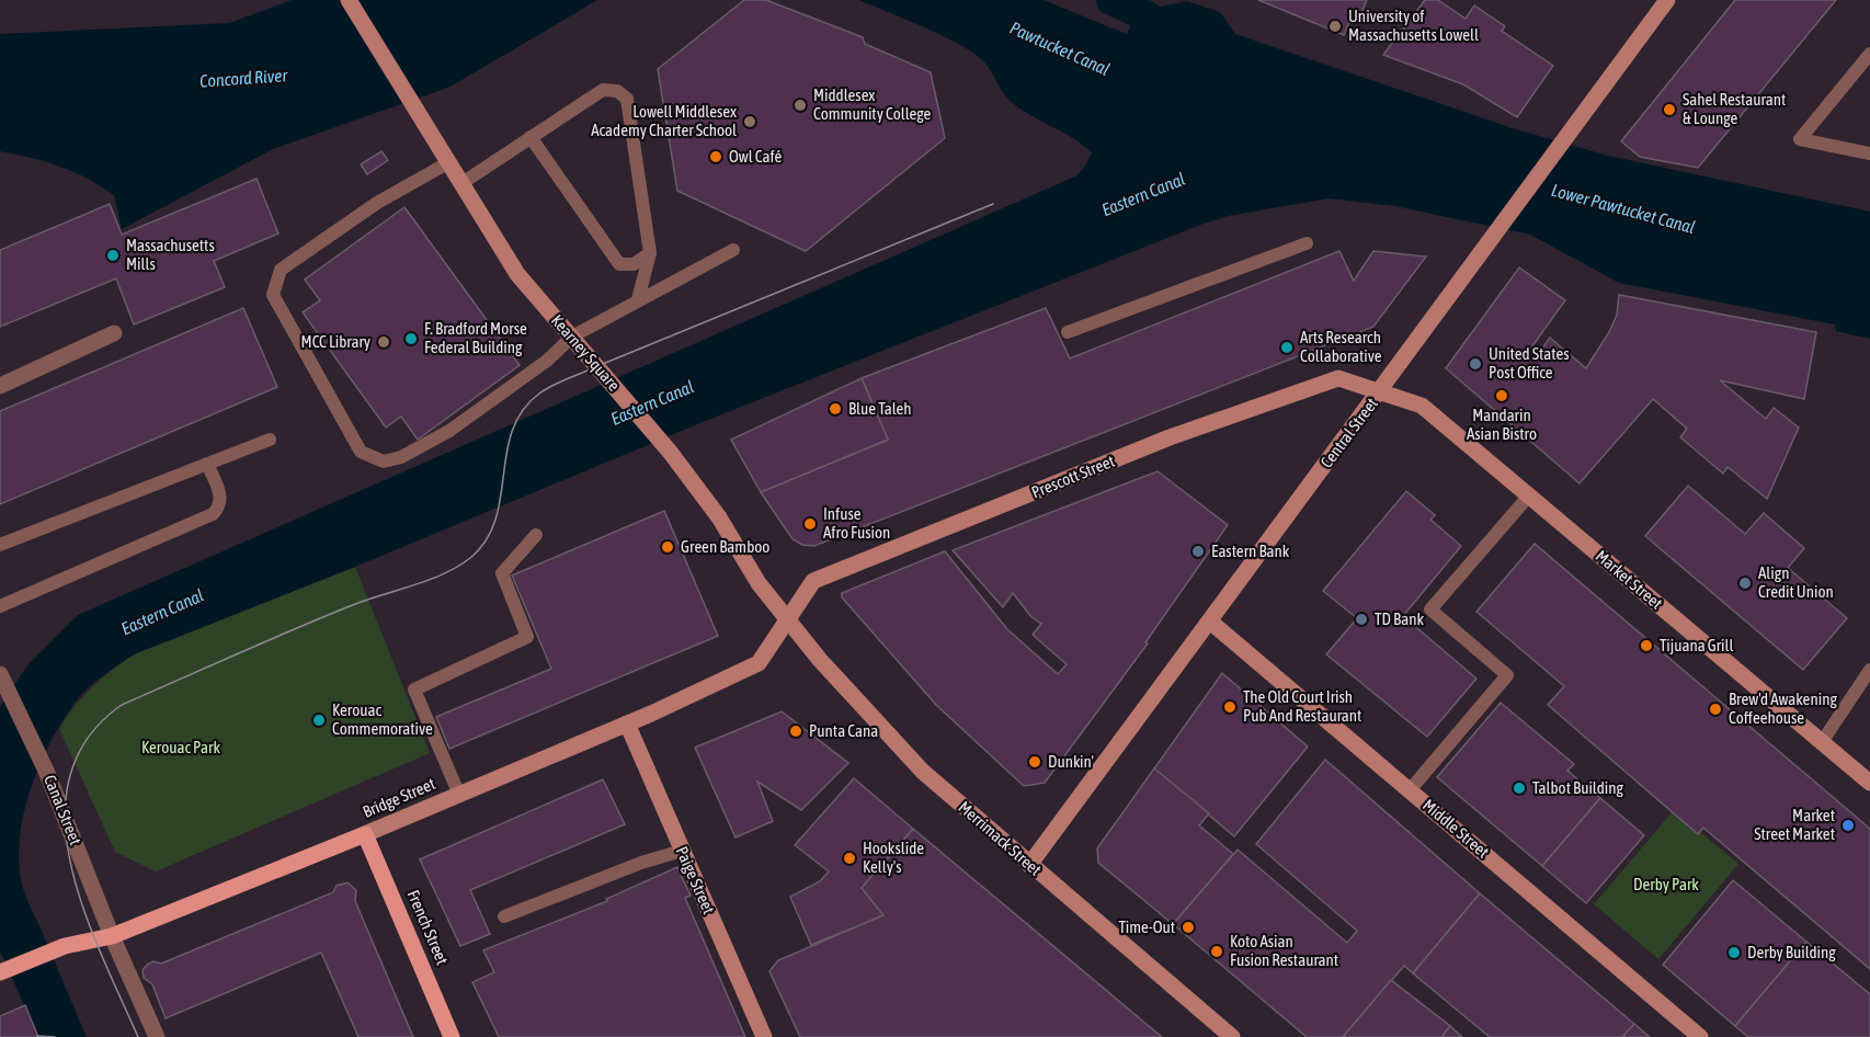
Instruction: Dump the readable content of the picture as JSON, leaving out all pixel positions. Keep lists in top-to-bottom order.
{
  "streets": {
    "main road": [
      "Kearney Square",
      "Central Street",
      "Prescott Street",
      "Market Street",
      "Bridge Street",
      "Middle Street",
      "Merrimack Street",
      "Paige Street",
      "French Street"
    ],
    "street": ["Canal Street"]
  },
  "crossings": [
    ["Kearney Square", "Prescott Street"],
    ["Kearney Square", "Bridge Street"],
    ["Kearney Square", "Merrimack Street"],
    ["Central Street", "Prescott Street"],
    ["Central Street", "Market Street"],
    ["Central Street", "Middle Street"],
    ["Central Street", "Merrimack Street"],
    ["Prescott Street", "Market Street"],
    ["Prescott Street", "Bridge Street"],
    ["Prescott Street", "Merrimack Street"],
    ["Bridge Street", "Canal Street"],
    ["Bridge Street", "Merrimack Street"],
    ["Bridge Street", "Paige Street"],
    ["Bridge Street", "French Street"]
  ],
  "water": [
    "Pawtucket Canal",
    "Concord River",
    "Eastern Canal",
    "Lower Pawtucket Canal"
  ],
  "parks": ["Kerouac Park", "Derby Park"],
  "places": [
    "University of Massachusetts Lowell",
    "Middlesex Community College",
    "Sahel Restaurant & Lounge",
    "Lowell Middlesex Academy Charter School",
    "Owl Café",
    "Massachusetts Mills",
    "F. Bradford Morse Federal Building",
    "MCC Library",
    "Arts Research Collaborative",
    "United States Post Office",
    "Mandarin Asian Bistro",
    "Blue Taleh",
    "Infuse Afro Fusion",
    "Green Bamboo",
    "Eastern Bank",
    "Align Credit Union",
    "TD Bank",
    "Tijuana Grill",
    "The Old Court Irish Pub And Restaurant",
    "Brew'd Awakening Coffeehouse",
    "Kerouac Commemorative",
    "Punta Cana",
    "Dunkin'",
    "Talbot Building",
    "Market Street Market",
    "Hookslide Kelly's",
    "Time-Out",
    "Koto Asian Fusion Restaurant",
    "Derby Building"
  ]
}
